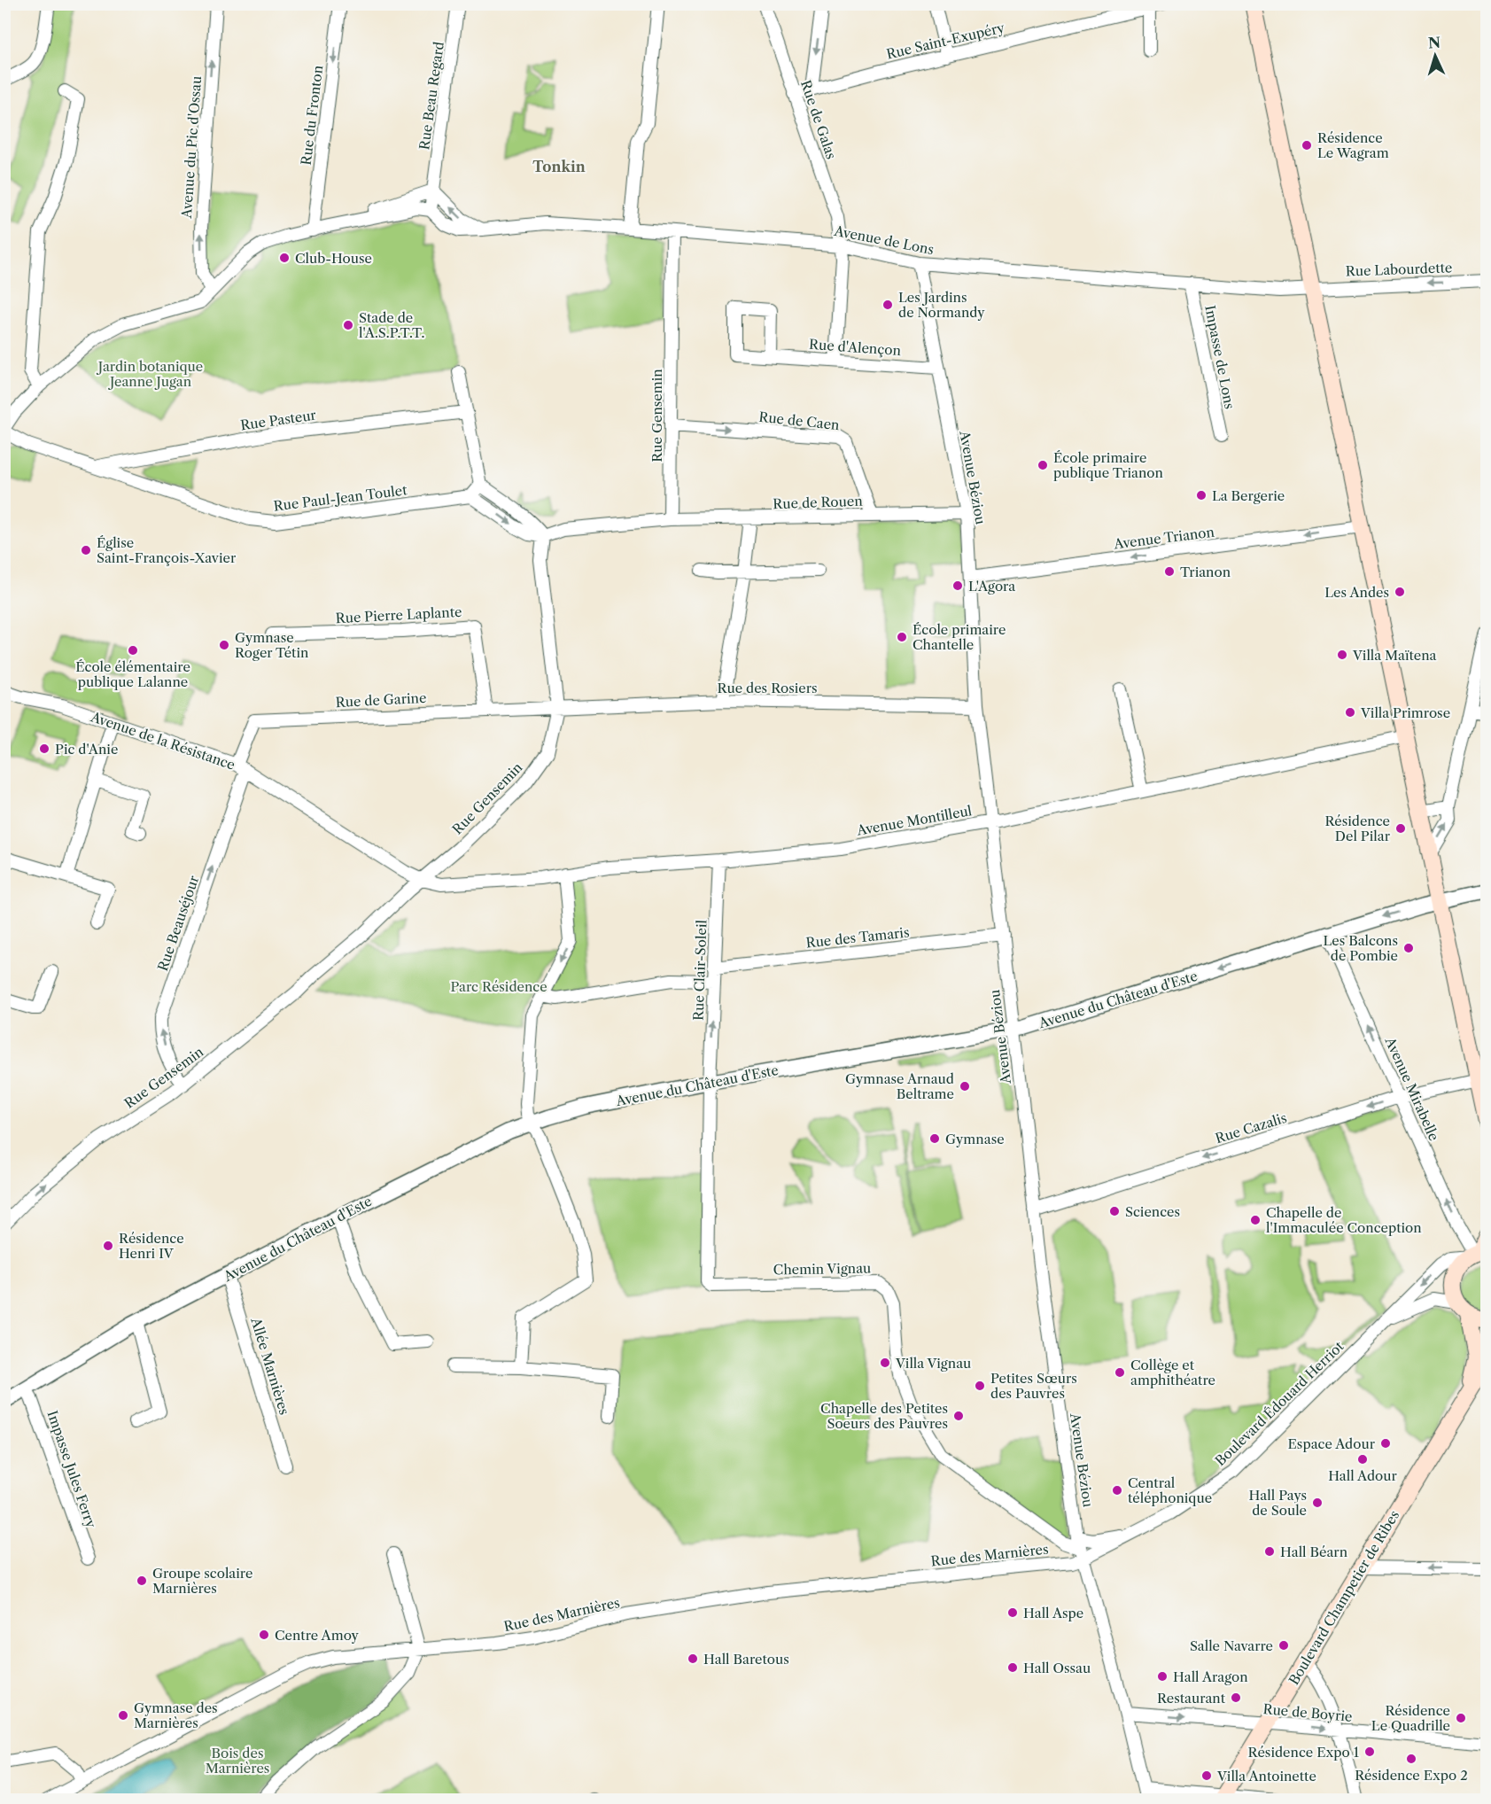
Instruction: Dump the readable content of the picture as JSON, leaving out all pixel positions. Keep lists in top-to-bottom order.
{
  "streets": {
    "main road": ["Boulevard Champetier de Ribes"],
    "street": [
      "Rue Saint-Exupéry",
      "Rue Beau Regard",
      "Rue du Fronton",
      "Rue de Galas",
      "Avenue du Pic d'Ossau",
      "Avenue de Lons",
      "Rue Labourdette",
      "Rue d'Alençon",
      "Impasse de Lons",
      "Rue Gensemin",
      "Rue Pasteur",
      "Rue de Caen",
      "Avenue Béziou",
      "Rue Paul-Jean Toulet",
      "Rue de Rouen",
      "Avenue Trianon",
      "Rue Pierre Laplante",
      "Rue des Rosiers",
      "Rue de Garine",
      "Avenue de la Résistance",
      "Avenue Montilleul",
      "Rue Beauséjour",
      "Rue des Tamaris",
      "Rue Clair-Soleil",
      "Avenue du Château d'Este",
      "Avenue Mirabelle",
      "Rue Cazalis",
      "Chemin Vignau",
      "Allée Marnières",
      "Boulevard Édouard Herriot",
      "Impasse Jules Ferry",
      "Rue des Marnières",
      "Rue de Boyrie"
    ]
  },
  "crossings": [
    ["Rue Saint-Exupéry", "Rue de Galas"],
    ["Rue Beau Regard", "Avenue de Lons"],
    ["Rue de Galas", "Avenue de Lons"],
    ["Rue de Galas", "Rue d'Alençon"],
    ["Avenue de Lons", "Rue Labourdette"],
    ["Avenue de Lons", "Impasse de Lons"],
    ["Avenue de Lons", "Rue Gensemin"],
    ["Avenue de Lons", "Avenue Béziou"],
    ["Rue d'Alençon", "Avenue Béziou"],
    ["Rue Gensemin", "Rue de Caen"],
    ["Rue Gensemin", "Rue de Rouen"],
    ["Rue Gensemin", "Rue des Rosiers"],
    ["Rue Gensemin", "Rue de Garine"],
    ["Rue Gensemin", "Avenue de la Résistance"],
    ["Rue Gensemin", "Avenue Montilleul"],
    ["Rue Gensemin", "Rue Beauséjour"],
    ["Rue Pasteur", "Rue Paul-Jean Toulet"],
    ["Rue de Caen", "Rue de Rouen"],
    ["Avenue Béziou", "Rue de Rouen"],
    ["Avenue Béziou", "Avenue Trianon"],
    ["Avenue Béziou", "Rue des Rosiers"],
    ["Avenue Béziou", "Avenue Montilleul"],
    ["Avenue Béziou", "Rue des Tamaris"],
    ["Avenue Béziou", "Avenue du Château d'Este"],
    ["Avenue Béziou", "Rue Cazalis"],
    ["Avenue Béziou", "Chemin Vignau"],
    ["Avenue Béziou", "Boulevard Édouard Herriot"],
    ["Avenue Béziou", "Rue des Marnières"],
    ["Avenue Béziou", "Rue de Boyrie"],
    ["Rue Pierre Laplante", "Rue de Garine"],
    ["Rue des Rosiers", "Rue de Garine"],
    ["Rue de Garine", "Avenue de la Résistance"],
    ["Rue de Garine", "Rue Beauséjour"],
    ["Avenue de la Résistance", "Avenue Montilleul"],
    ["Avenue de la Résistance", "Rue Beauséjour"],
    ["Avenue Montilleul", "Rue Clair-Soleil"],
    ["Rue des Tamaris", "Rue Clair-Soleil"],
    ["Rue Clair-Soleil", "Avenue du Château d'Este"],
    ["Rue Clair-Soleil", "Chemin Vignau"],
    ["Avenue du Château d'Este", "Avenue Mirabelle"],
    ["Avenue du Château d'Este", "Chemin Vignau"],
    ["Avenue du Château d'Este", "Allée Marnières"],
    ["Avenue du Château d'Este", "Impasse Jules Ferry"],
    ["Avenue Mirabelle", "Rue Cazalis"],
    ["Avenue Mirabelle", "Boulevard Édouard Herriot"],
    ["Chemin Vignau", "Boulevard Édouard Herriot"],
    ["Chemin Vignau", "Rue des Marnières"],
    ["Boulevard Édouard Herriot", "Rue des Marnières"],
    ["Boulevard Champetier de Ribes", "Rue de Boyrie"]
  ],
  "one_way": [
    "Rue du Fronton",
    "Avenue du Pic d'Ossau",
    "Rue Labourdette",
    "Rue de Caen",
    "Avenue Trianon",
    "Rue Beauséjour",
    "Rue Clair-Soleil",
    "Avenue Mirabelle",
    "Rue Cazalis"
  ],
  "districts": ["Tonkin"],
  "parks": ["Jardin botanique Jeanne Jugan", "Parc Résidence", "Bois des Marnières"],
  "places": [
    "Résidence Le Wagram",
    "Club-House",
    "Les Jardins de Normandy",
    "Stade de l'A.S.P.T.T.",
    "École primaire publique Trianon",
    "La Bergerie",
    "Église Saint-François-Xavier",
    "Trianon",
    "L'Agora",
    "Les Andes",
    "École primaire Chantelle",
    "Gymnase Roger Tétin",
    "École élémentaire publique Lalanne",
    "Villa Maïtena",
    "Villa Primrose",
    "Pic d'Anie",
    "Résidence Del Pilar",
    "Les Balcons de Pombie",
    "Gymnase Arnaud Beltrame",
    "Gymnase",
    "Sciences",
    "Chapelle de l'Immaculée Conception",
    "Résidence Henri IV",
    "Villa Vignau",
    "Collège et amphithéatre",
    "Petites Sœurs des Pauvres",
    "Chapelle des Petites Soeurs des Pauvres",
    "Espace Adour",
    "Hall Adour",
    "Central téléphonique",
    "Hall Pays de Soule",
    "Hall Béarn",
    "Groupe scolaire Marnières",
    "Hall Aspe",
    "Centre Amoy",
    "Salle Navarre",
    "Hall Baretous",
    "Hall Ossau",
    "Hall Aragon",
    "Restaurant",
    "Gymnase des Marnières",
    "Résidence Le Quadrille",
    "Résidence Expo 1",
    "Résidence Expo 2",
    "Villa Antoinette"
  ],
  "north": "top"
}
